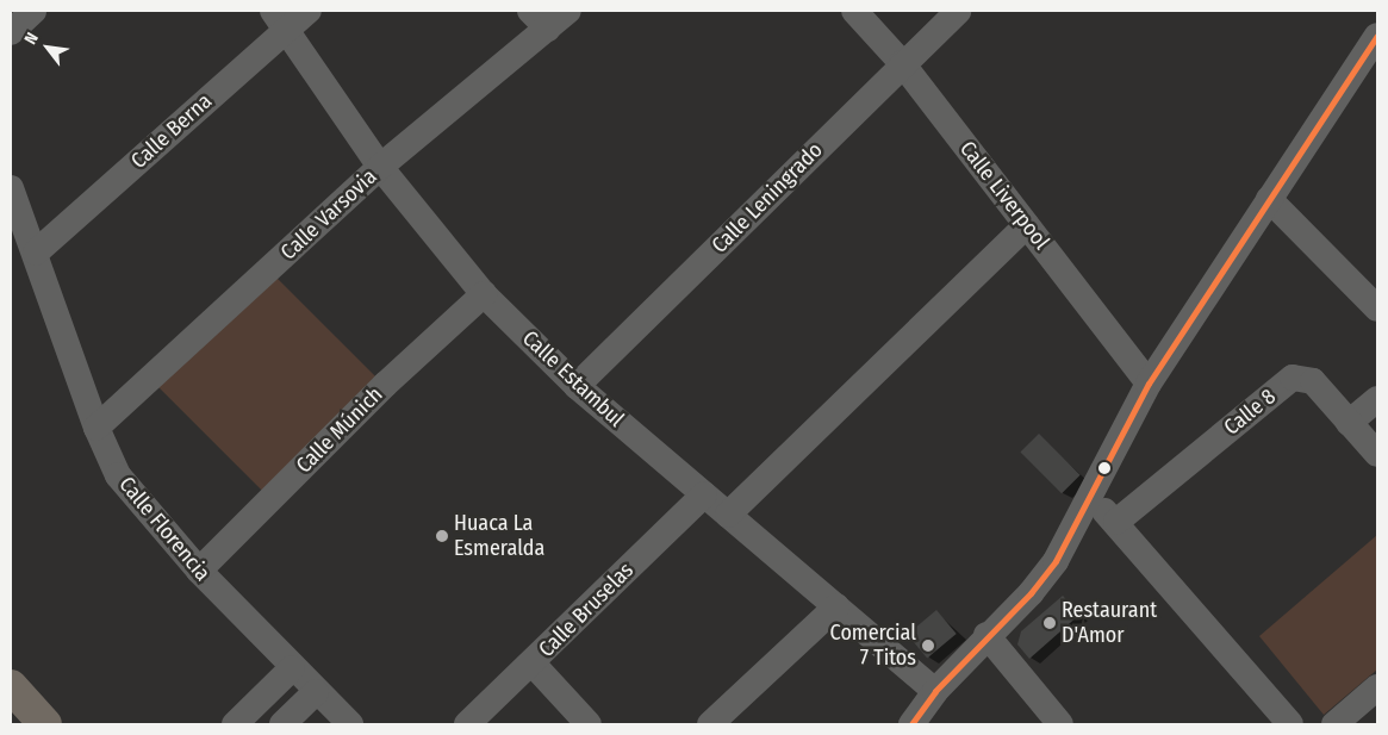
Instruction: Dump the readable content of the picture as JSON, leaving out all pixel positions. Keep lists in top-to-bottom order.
{
  "streets": {
    "street": [
      "Calle Berna",
      "Calle Liverpool",
      "Calle Leningrado",
      "Calle Varsovia",
      "Calle Estambul",
      "Calle 8",
      "Calle Múnich",
      "Calle Florencia",
      "Calle Bruselas"
    ]
  },
  "crossings": [
    ["Calle Berna", "Calle Estambul"],
    ["Calle Berna", "Calle Florencia"],
    ["Calle Liverpool", "Calle Leningrado"],
    ["Calle Leningrado", "Calle Estambul"],
    ["Calle Varsovia", "Calle Estambul"],
    ["Calle Varsovia", "Calle Florencia"],
    ["Calle Estambul", "Calle Múnich"],
    ["Calle Estambul", "Calle Bruselas"],
    ["Calle Múnich", "Calle Florencia"]
  ],
  "places": ["Huaca La Esmeralda", "Restaurant D'Amor", "Comercial 7 Titos"],
  "north": "top left"
}
